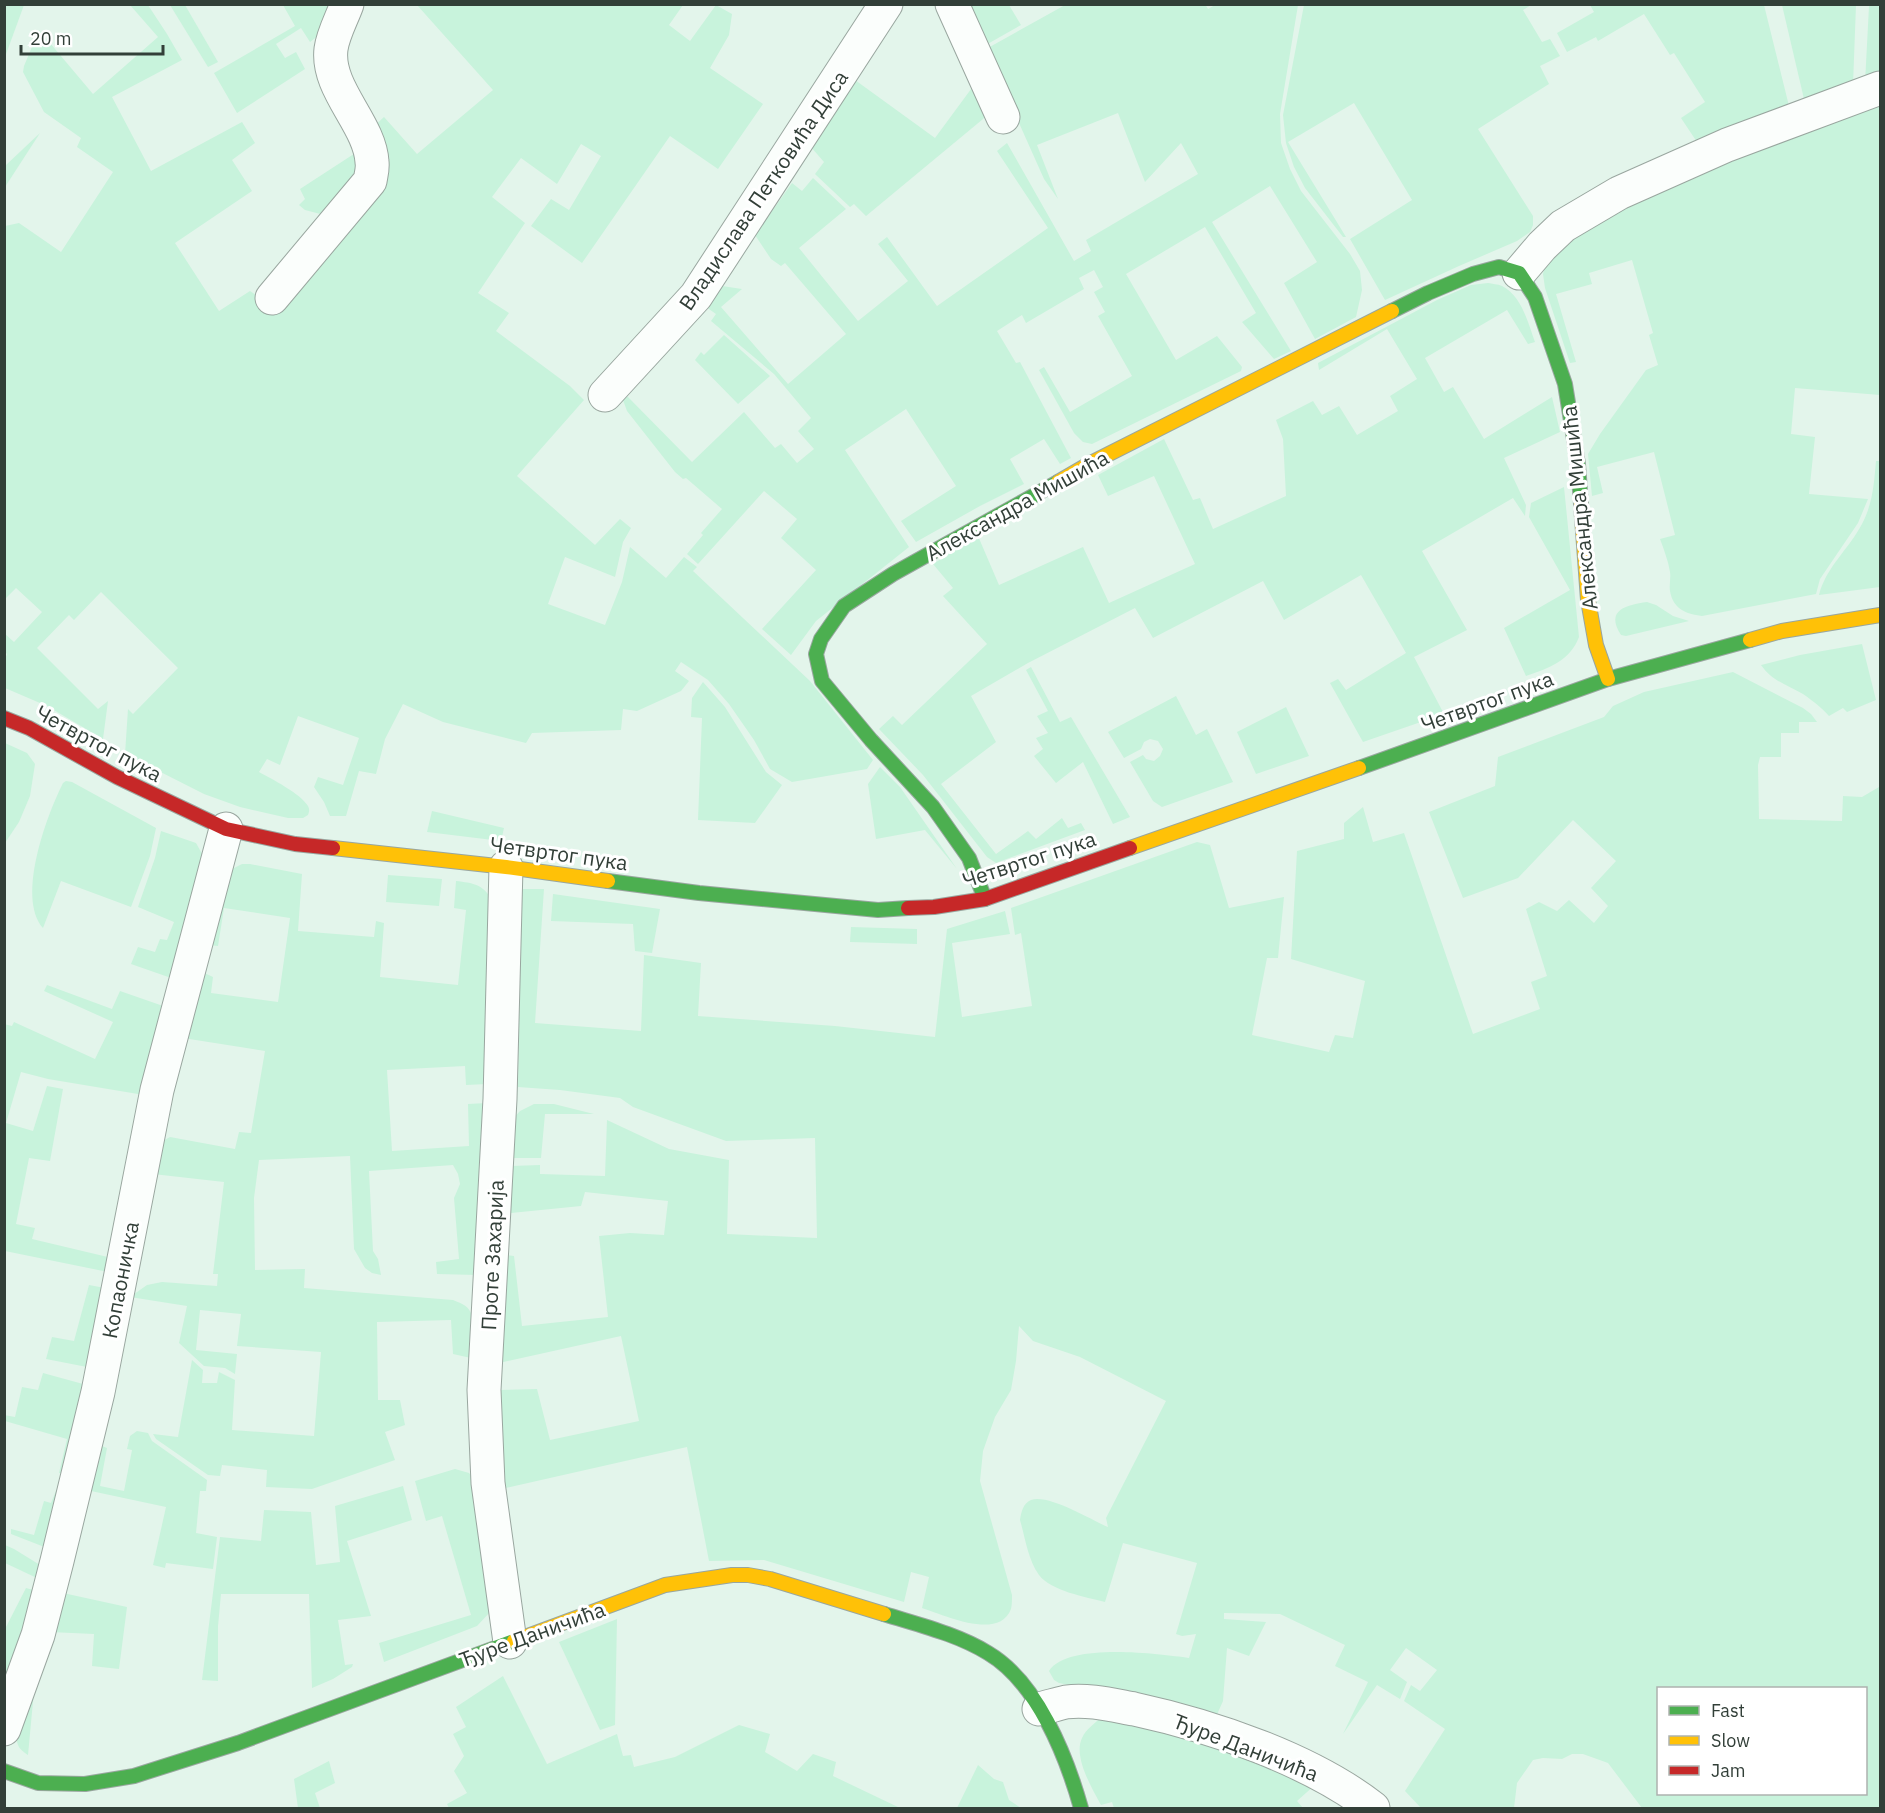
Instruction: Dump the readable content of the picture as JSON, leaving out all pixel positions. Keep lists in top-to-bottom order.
{
  "streets": {
    "street": [
      "Владислава Петковића Диса",
      "Александра Мишића",
      "Четвртог пука",
      "Проте Захарија",
      "Копаоничка",
      "Ђуре Даничића"
    ]
  },
  "crossings": [
    ["Александра Мишића", "Четвртог пука"],
    ["Четвртог пука", "Проте Захарија"],
    ["Четвртог пука", "Копаоничка"],
    ["Проте Захарија", "Ђуре Даничића"]
  ],
  "legend": ["Fast", "Slow", "Jam"],
  "scale_bar": "20 m"
}
